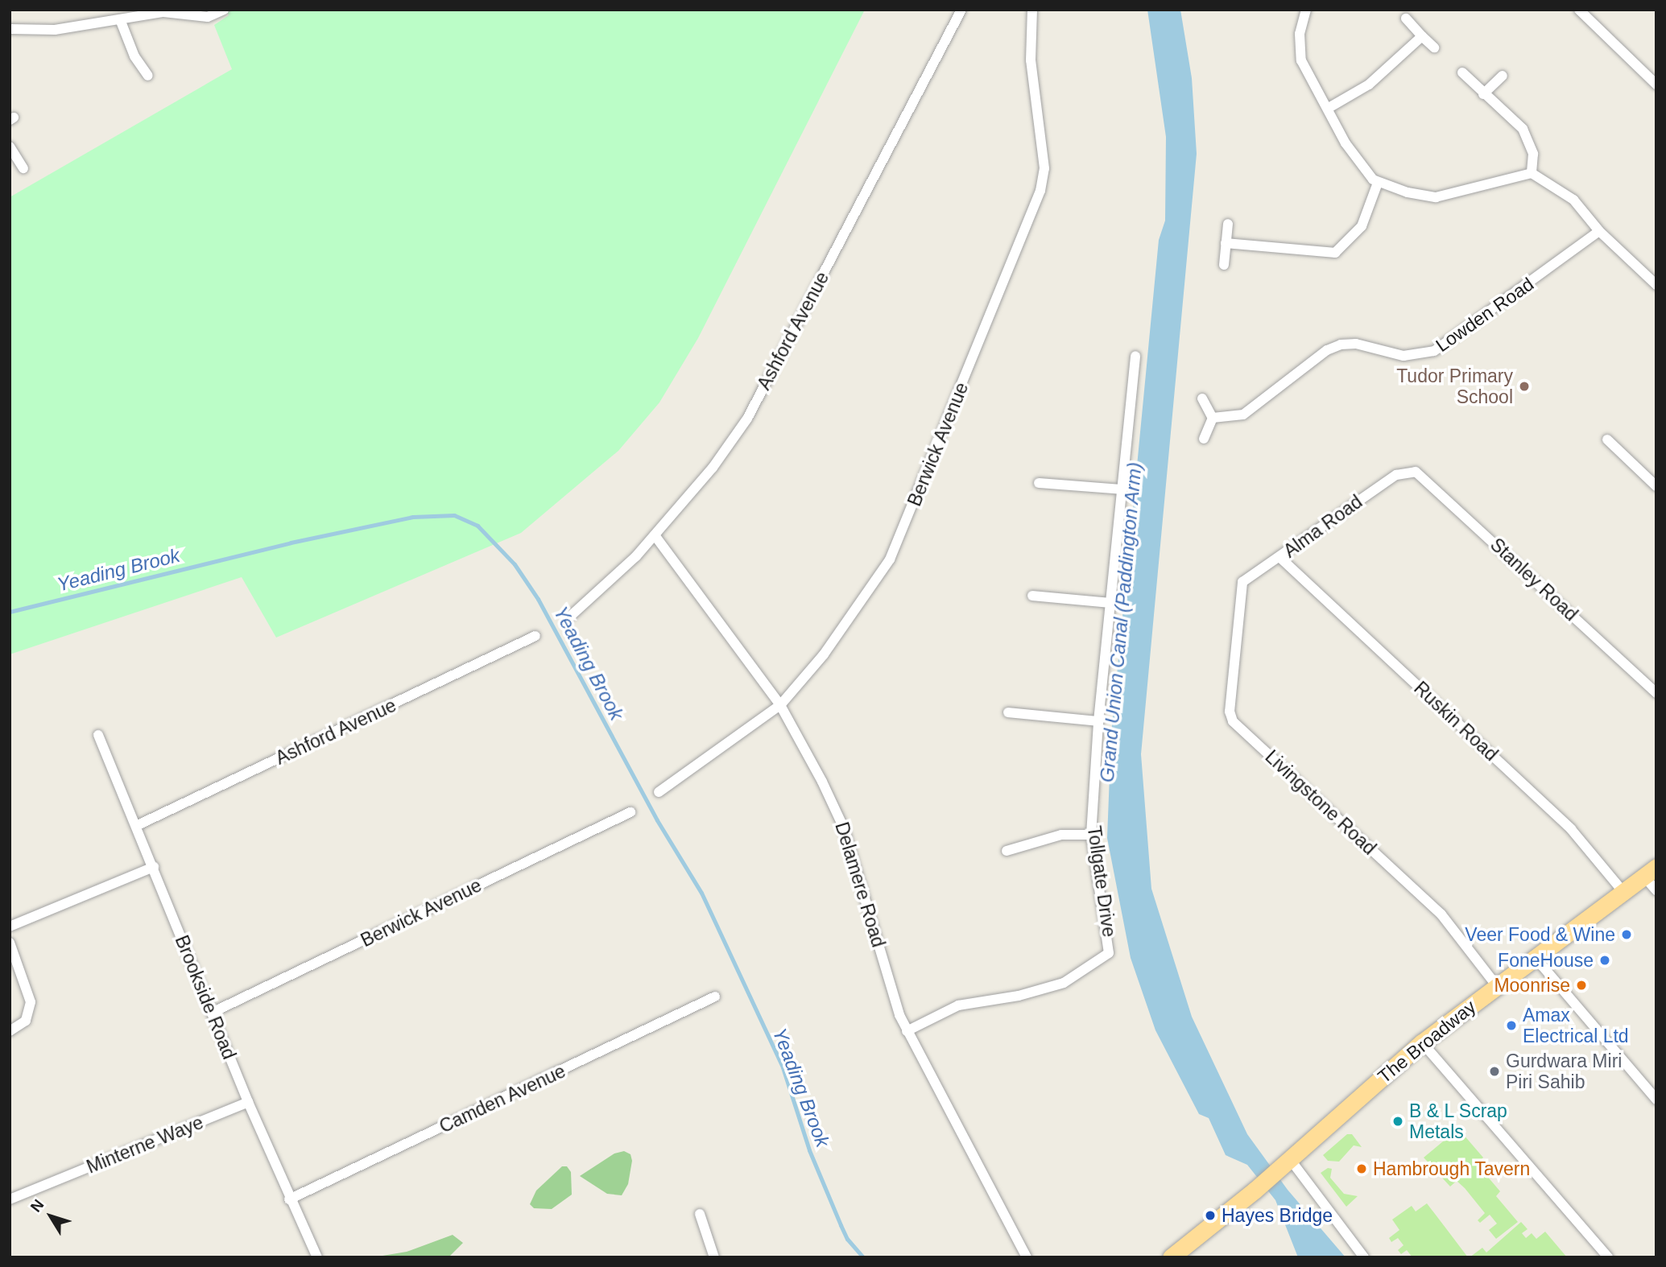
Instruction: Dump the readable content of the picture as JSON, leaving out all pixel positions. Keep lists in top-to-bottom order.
{
  "streets": {
    "main road": ["The Broadway"],
    "street": [
      "Lowden Road",
      "Ashford Avenue",
      "Berwick Avenue",
      "Alma Road",
      "Stanley Road",
      "Ruskin Road",
      "Livingstone Road",
      "Tollgate Drive",
      "Delamere Road",
      "Brookside Road",
      "Camden Avenue",
      "Minterne Waye"
    ]
  },
  "crossings": [
    ["Ashford Avenue", "Delamere Road"],
    ["Ashford Avenue", "Brookside Road"],
    ["Berwick Avenue", "Delamere Road"],
    ["Berwick Avenue", "Brookside Road"],
    ["Alma Road", "Stanley Road"],
    ["Alma Road", "Ruskin Road"],
    ["Alma Road", "Livingstone Road"],
    ["Ruskin Road", "The Broadway"],
    ["Livingstone Road", "The Broadway"],
    ["Tollgate Drive", "Delamere Road"],
    ["Brookside Road", "Camden Avenue"],
    ["Brookside Road", "Minterne Waye"]
  ],
  "water": ["Yeading Brook", "Grand Union Canal (Paddington Arm)"],
  "places": [
    "Tudor Primary School",
    "Veer Food & Wine",
    "FoneHouse",
    "Moonrise",
    "Amax Electrical Ltd",
    "Gurdwara Miri Piri Sahib",
    "B & L Scrap Metals",
    "Hambrough Tavern",
    "Hayes Bridge"
  ],
  "north": "top left"
}
